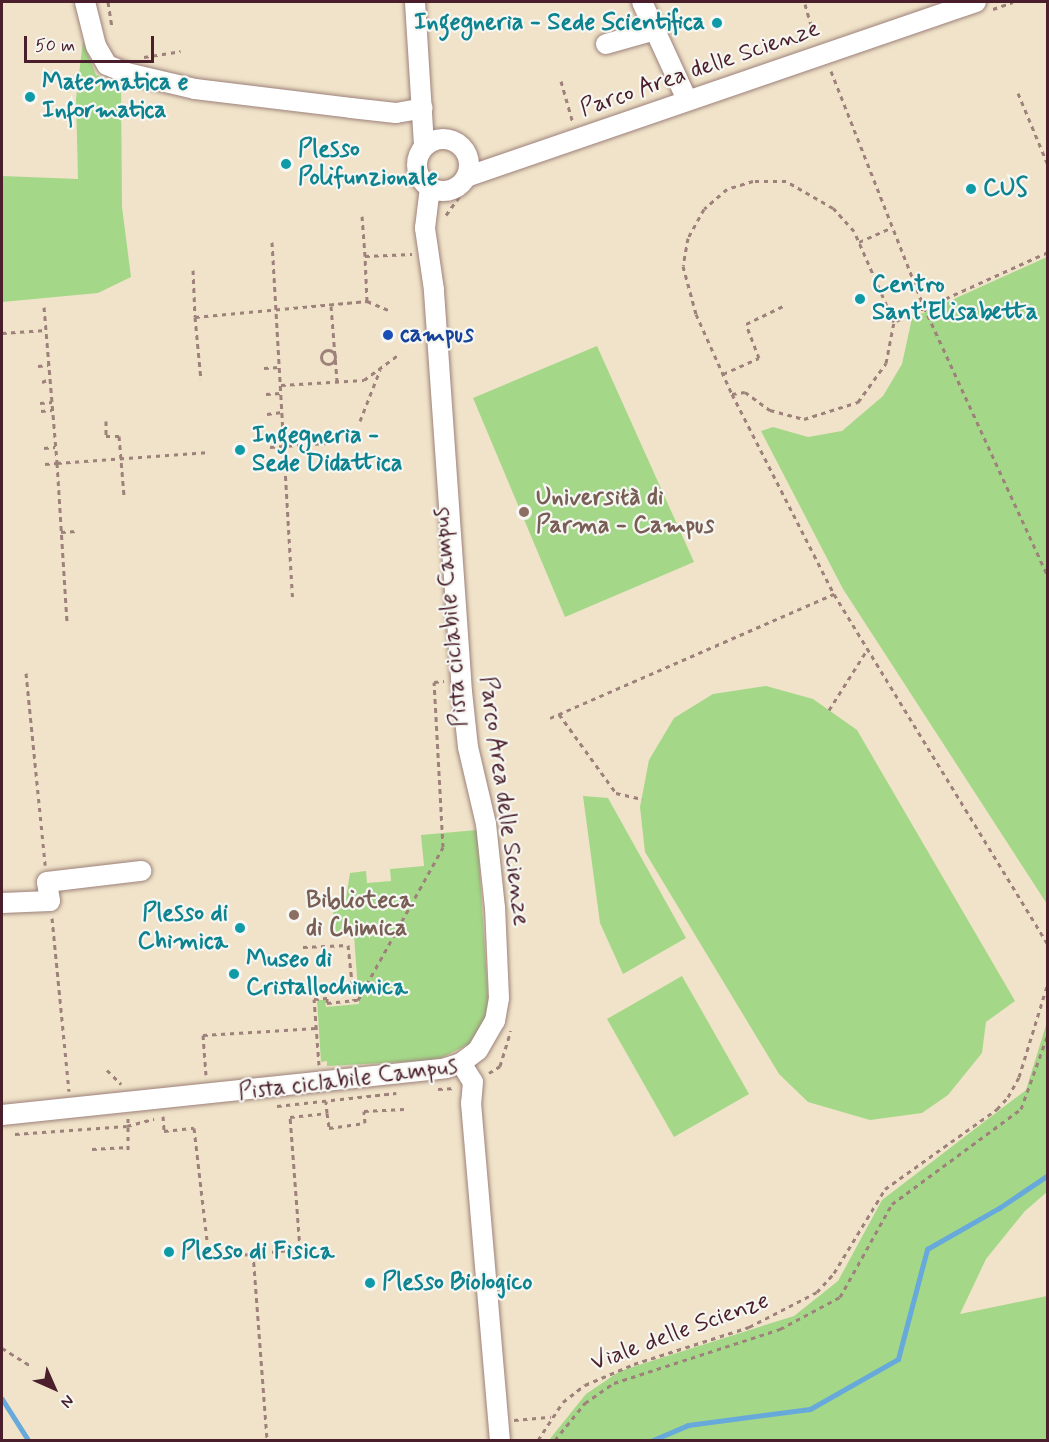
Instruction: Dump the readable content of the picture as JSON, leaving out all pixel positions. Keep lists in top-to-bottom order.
{
  "streets": {
    "street": ["Parco Area delle Scienze"],
    "path": ["Pista ciclabile Campus", "Viale delle Scienze"]
  },
  "places": [
    "Ingegneria - Sede Scientifica",
    "Matematica e Informatica",
    "Plesso Polifunzionale",
    "CUS",
    "Centro Sant'Elisabetta",
    "campus",
    "Ingegneria - Sede Didattica",
    "Università di Parma - Campus",
    "Biblioteca di Chimica",
    "Plesso di Chimica",
    "Museo di Cristallochimica",
    "Plesso di Fisica",
    "Plesso Biologico"
  ],
  "scale_bar": "50 m",
  "north": "bottom right"
}
